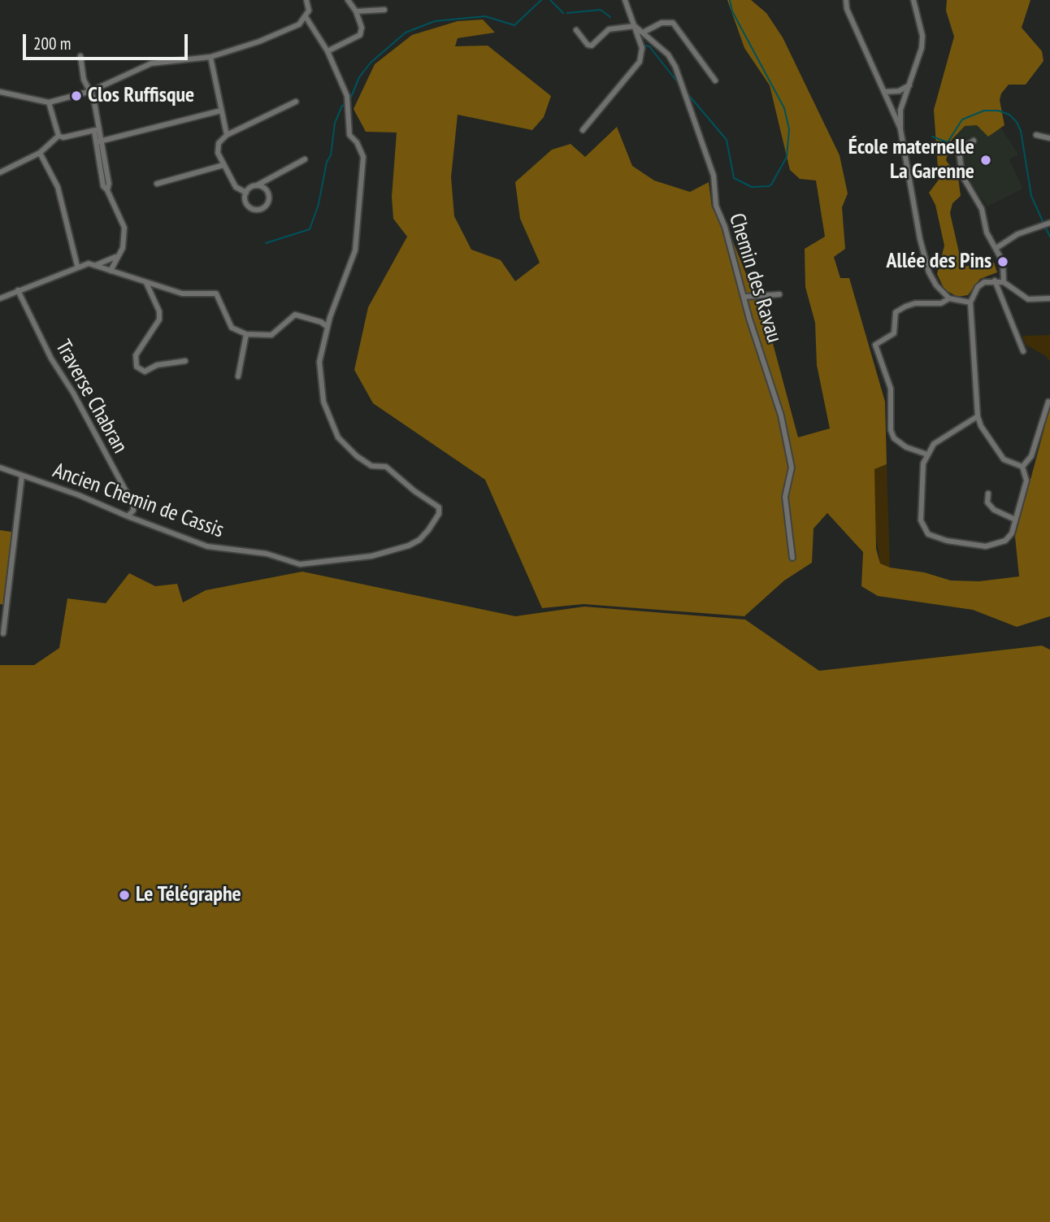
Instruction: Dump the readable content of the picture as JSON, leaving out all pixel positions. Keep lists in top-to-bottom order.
{
  "streets": {
    "street": ["Chemin des Ravau", "Traverse Chabran", "Ancien Chemin de Cassis"]
  },
  "crossings": [
    ["Traverse Chabran", "Ancien Chemin de Cassis"]
  ],
  "places": [
    "Clos Ruffisque",
    "École maternelle La Garenne",
    "Allée des Pins",
    "Le Télégraphe"
  ],
  "scale_bar": "200 m"
}
